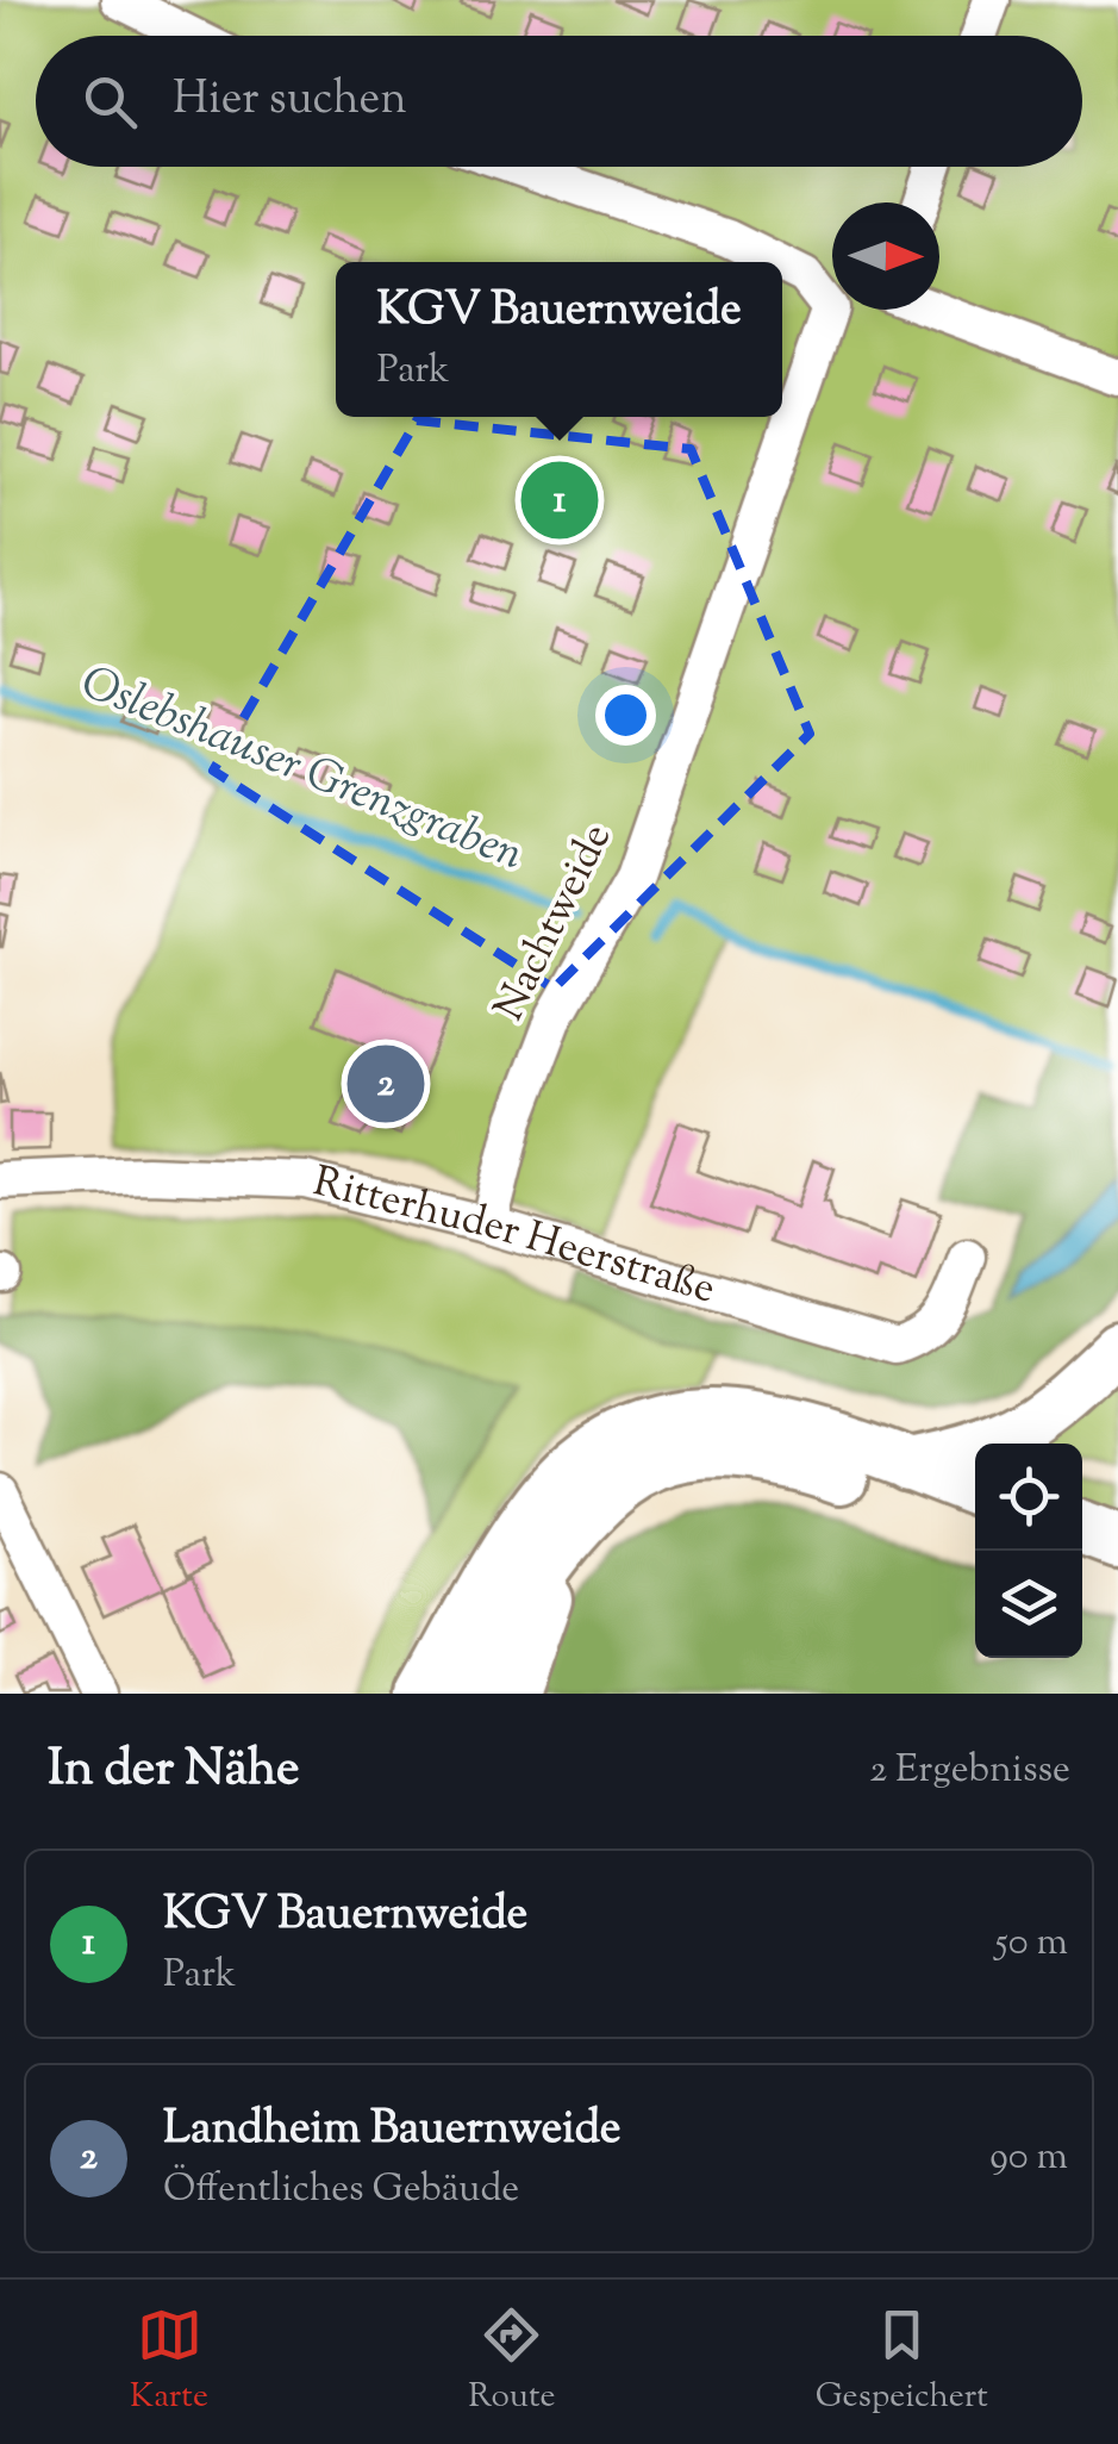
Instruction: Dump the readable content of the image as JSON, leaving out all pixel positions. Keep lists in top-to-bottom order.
{
  "streets": {
    "street": ["Nachtweide", "Ritterhuder Heerstraße"]
  },
  "crossings": [
    ["Nachtweide", "Ritterhuder Heerstraße"]
  ],
  "water": ["Oslebshauser Grenzgraben"],
  "north": "right",
  "page": {
    "search": "Hier suchen",
    "popup": ["KGV Bauernweide", "Park"],
    "pins": ["1", "2"],
    "heading": ["In der Nähe", "2 Ergebnisse"],
    "list": [
      {
        "mark": "1",
        "name": "KGV Bauernweide",
        "note": "Park",
        "value": "50 m"
      },
      {
        "mark": "2",
        "name": "Landheim Bauernweide",
        "note": "Öffentliches Gebäude",
        "value": "90 m"
      }
    ],
    "nav": ["Karte", "Route", "Gespeichert"]
  }
}
